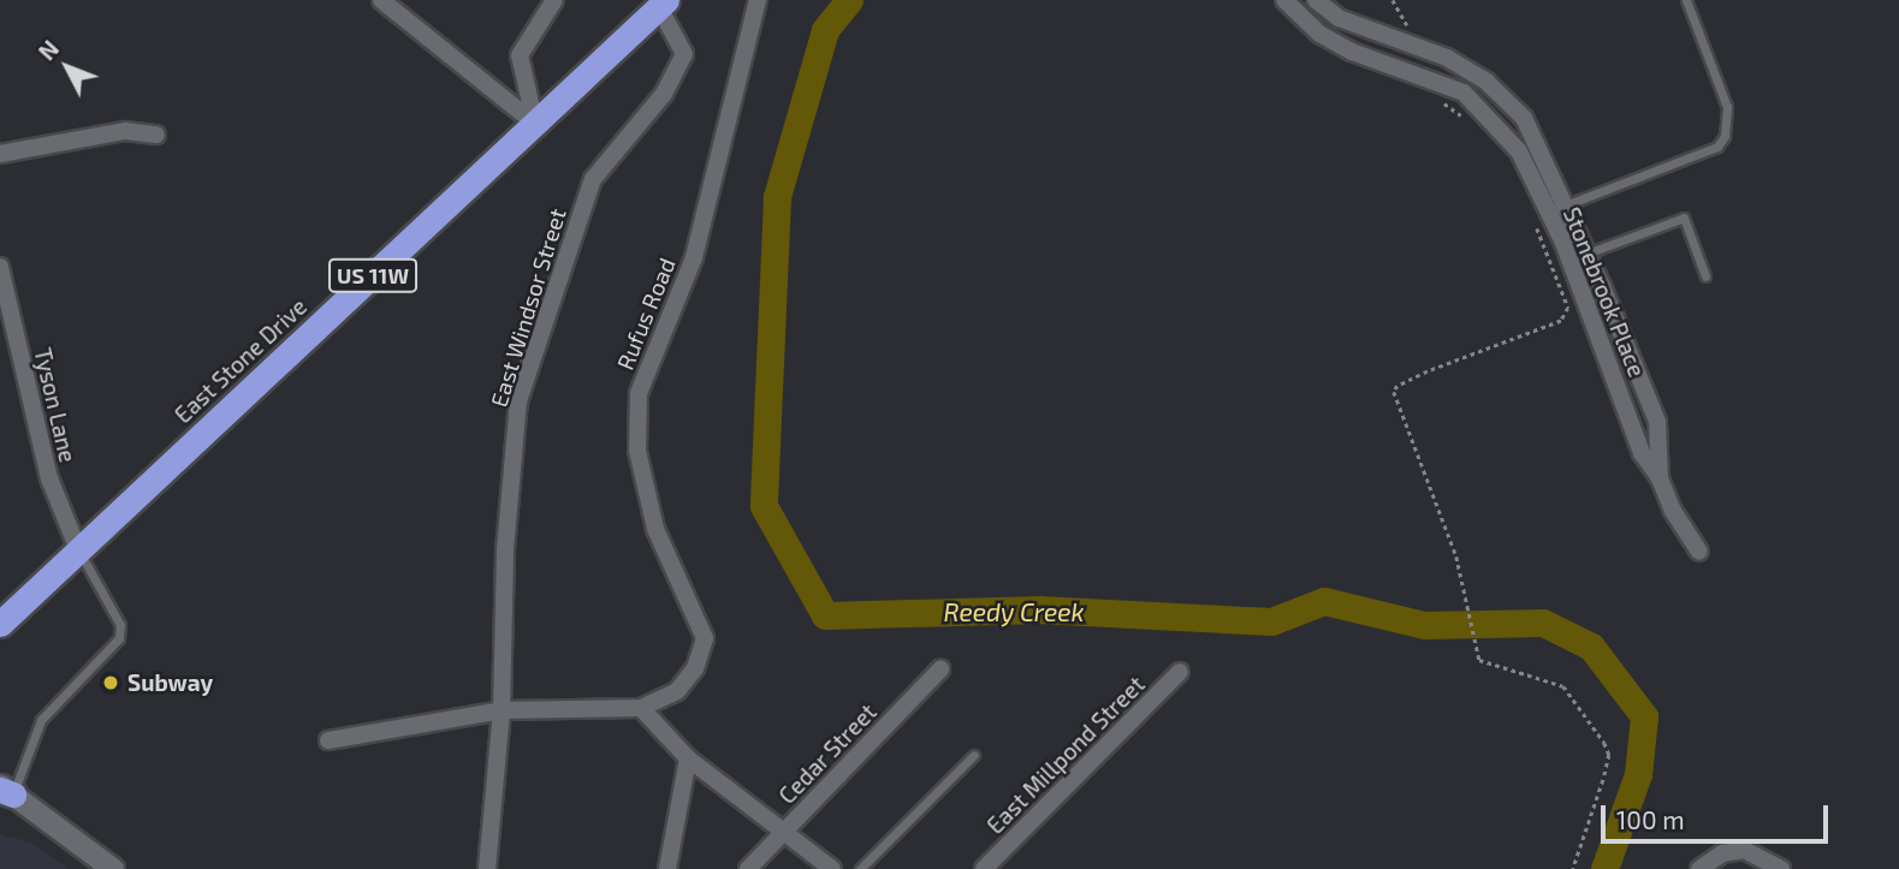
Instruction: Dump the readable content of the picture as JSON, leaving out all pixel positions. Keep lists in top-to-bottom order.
{
  "streets": {
    "highway": ["US 11W", "East Stone Drive"],
    "street": [
      "Stonebrook Place",
      "East Windsor Street",
      "Rufus Road",
      "Tyson Lane",
      "Cedar Street",
      "East Millpond Street"
    ]
  },
  "crossings": [
    ["East Windsor Street", "East Stone Drive"],
    ["East Stone Drive", "Tyson Lane"]
  ],
  "water": ["Reedy Creek"],
  "places": ["Subway"],
  "scale_bar": "100 m",
  "north": "top left"
}
